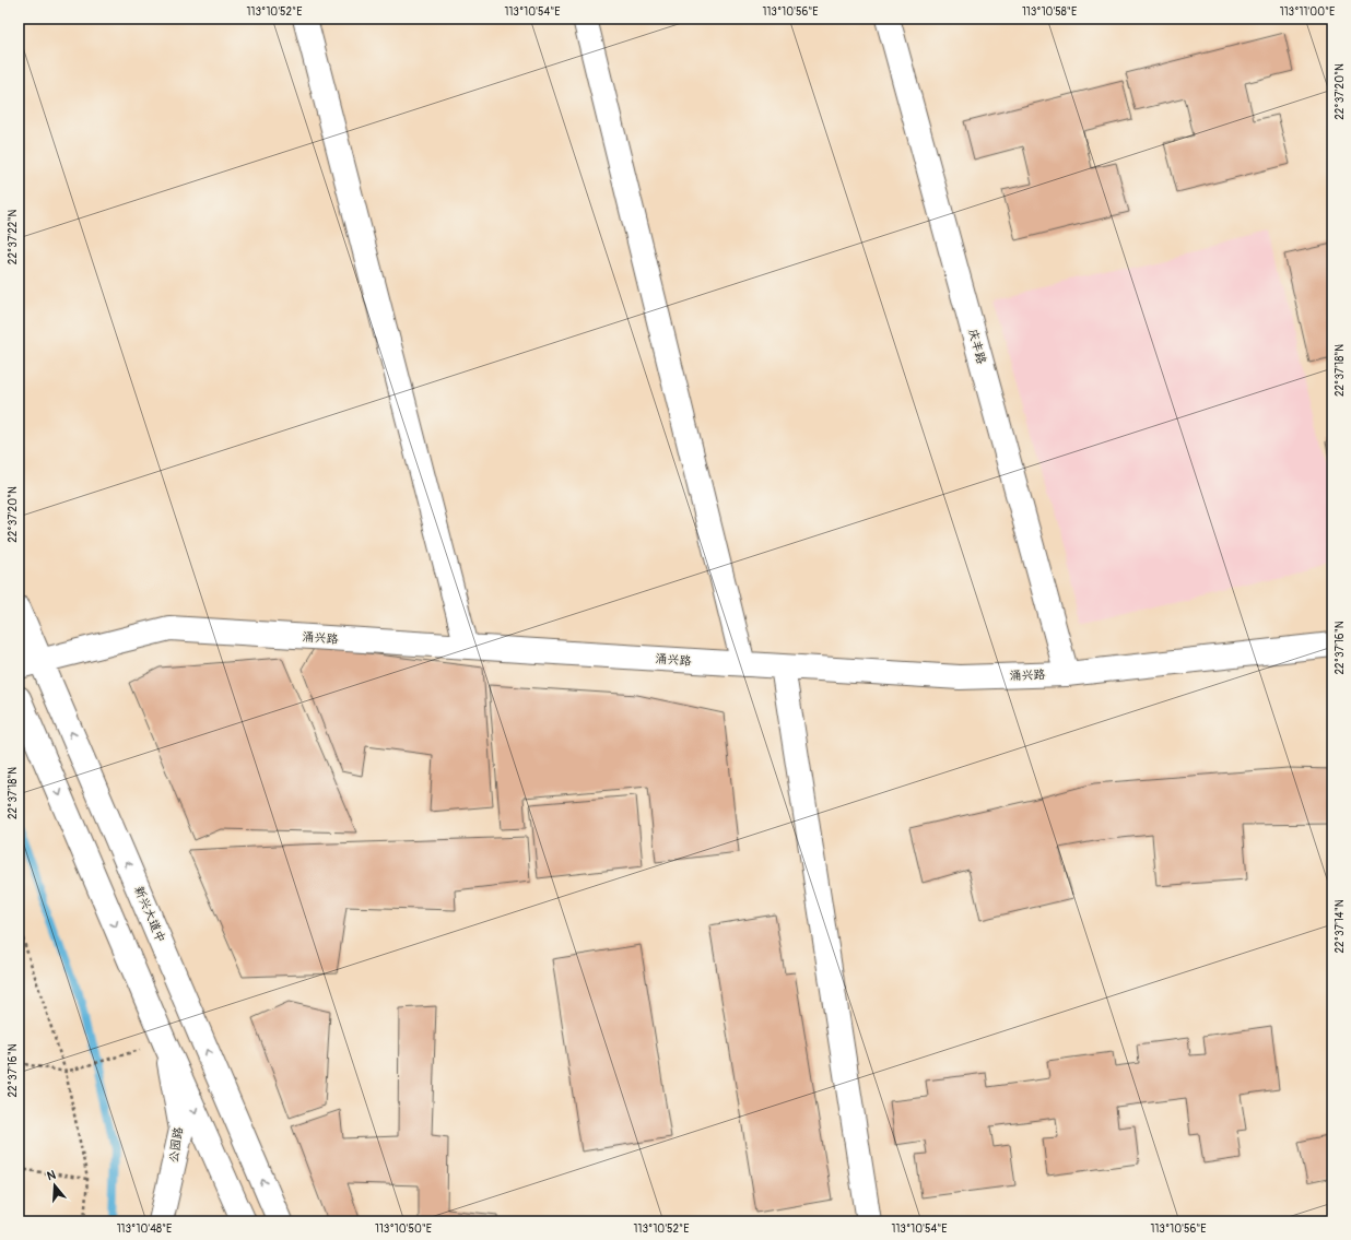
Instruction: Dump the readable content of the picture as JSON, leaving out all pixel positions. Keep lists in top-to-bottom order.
{
  "streets": {
    "street": [
      "庆丰路",
      "涌兴路",
      "新兴大道中",
      "公园路"
    ]
  },
  "crossings": [
    ["庆丰路", "涌兴路"],
    ["涌兴路", "新兴大道中"]
  ],
  "north": "top",
  "coordinates": [
    "113°10'52\"E",
    "113°10'54\"E",
    "113°10'56\"E",
    "113°10'58\"E",
    "113°11'00\"E",
    "22°37'20\"N",
    "22°37'22\"N",
    "22°37'18\"N",
    "22°37'16\"N",
    "22°37'14\"N",
    "113°10'48\"E",
    "113°10'50\"E"
  ]
}
